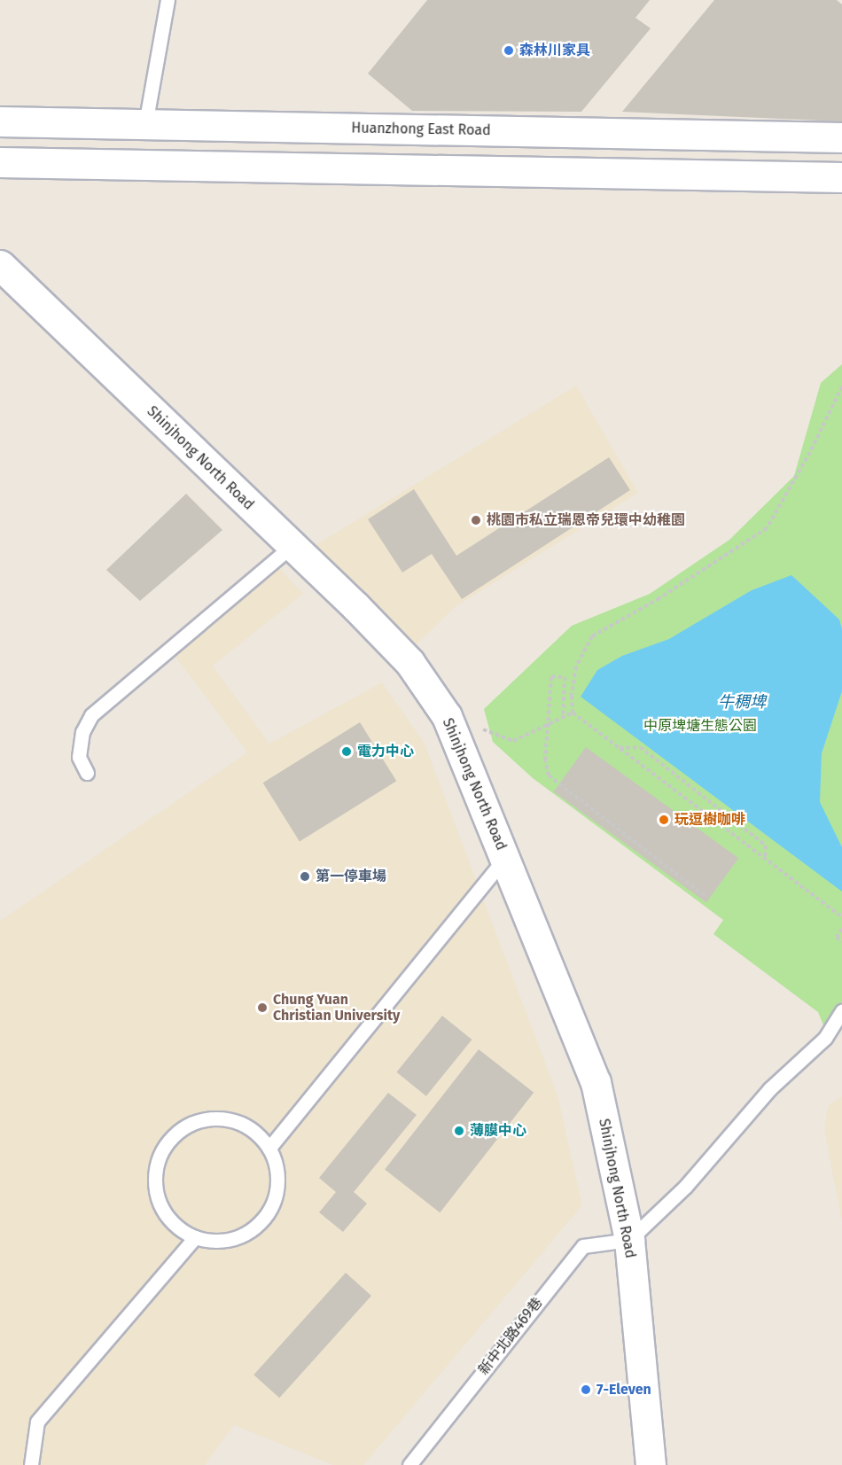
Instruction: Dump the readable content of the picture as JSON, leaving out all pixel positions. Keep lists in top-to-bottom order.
{
  "streets": {
    "street": ["Huanzhong East Road", "Shinjhong North Road"],
    "lane": ["新中北路469巷"]
  },
  "crossings": [
    ["Shinjhong North Road", "新中北路469巷"]
  ],
  "water": ["牛稠埤"],
  "parks": ["中原埤塘生態公園"],
  "places": [
    "森林川家具",
    "桃園市私立瑞恩帝兒環中幼稚園",
    "電力中心",
    "玩逗樹咖啡",
    "第一停車場",
    "Chung Yuan Christian University",
    "薄膜中心",
    "7-Eleven"
  ]
}
